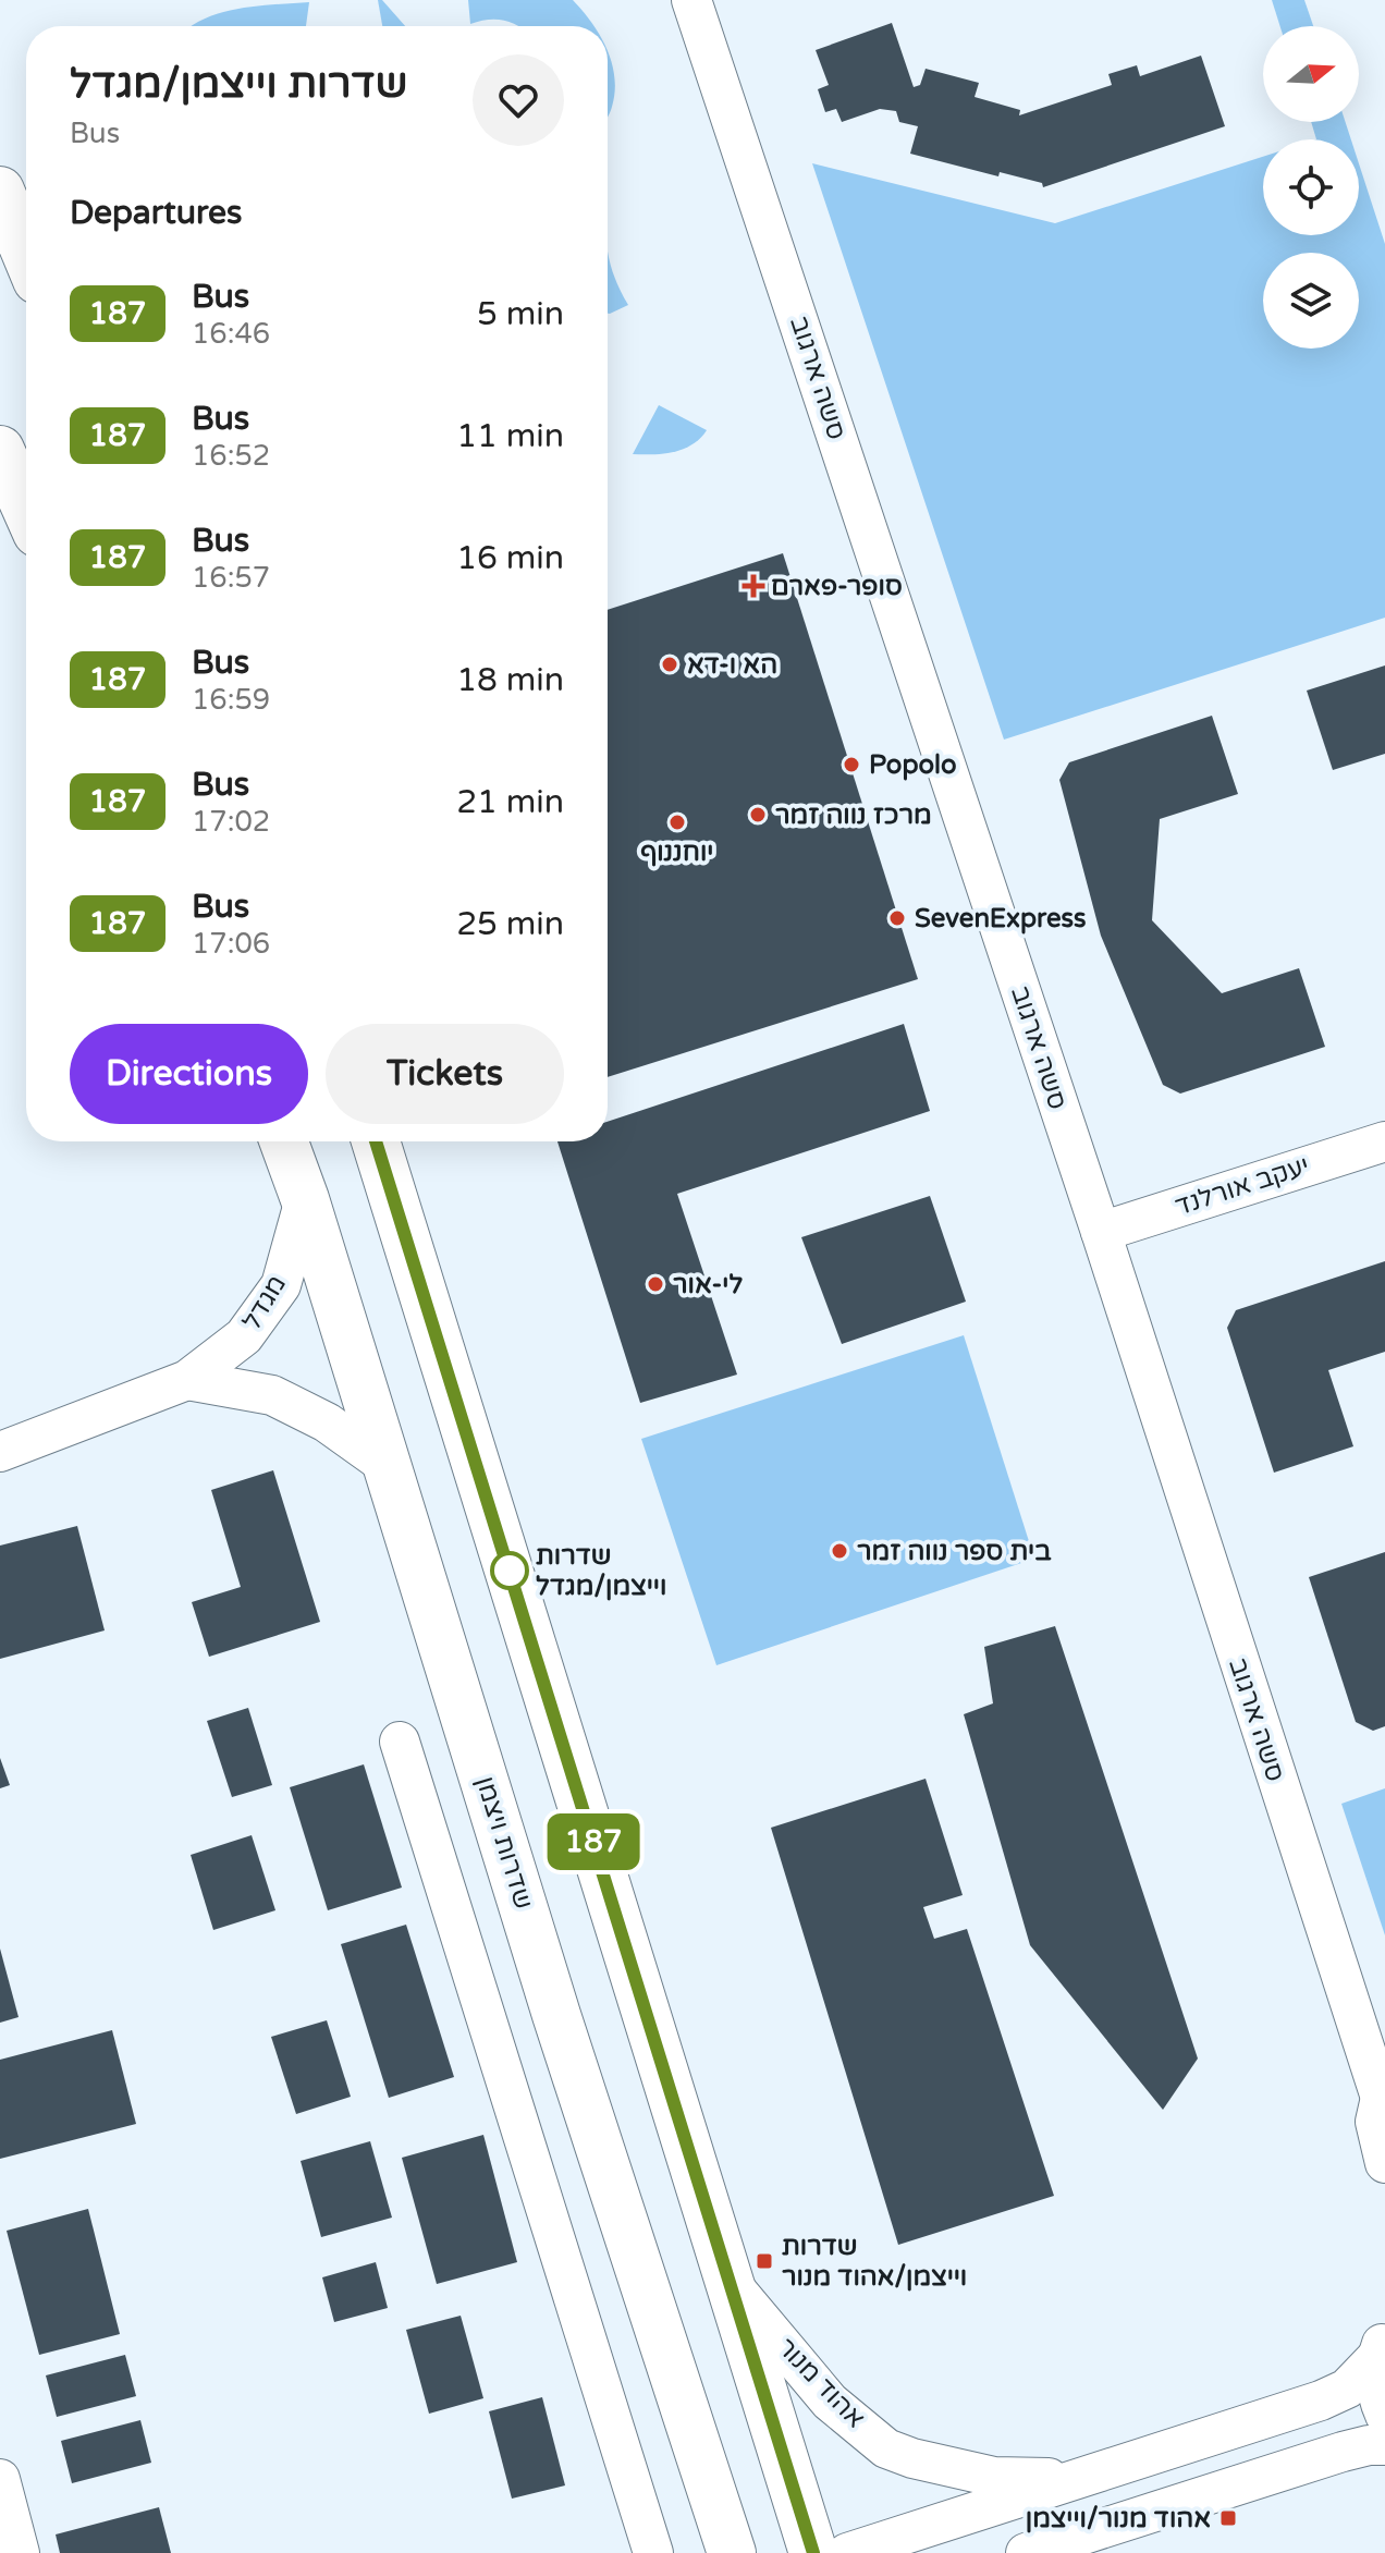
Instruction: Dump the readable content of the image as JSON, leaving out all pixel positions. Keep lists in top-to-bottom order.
{
  "streets": {
    "main road": ["שדרות ויצמן"],
    "street": [
      "סשה ארגוב",
      "יעקב אורלנד",
      "מגדל",
      "אהוד מנור"
    ]
  },
  "crossings": [
    ["סשה ארגוב", "יעקב אורלנד"],
    ["מגדל", "שדרות ויצמן"]
  ],
  "places": {
    "health": ["סופר-פארם"],
    "other": [
      "הא ו-דא",
      "Popolo",
      "מרכז נווה זמר",
      "יוחננוף",
      "SevenExpress",
      "לי-אור",
      "בית ספר נווה זמר",
      "שדרות וייצמן/מגדל"
    ],
    "transit": ["שדרות וייצמן/אהוד מנור", "אהוד מנור/וייצמן"]
  },
  "lines": ["bus line 187"],
  "north": "right",
  "page": {
    "on_map": "187",
    "heading": [
      ["שדרות וייצמן/מגדל", "Bus"],
      "Departures"
    ],
    "list": [
      {
        "mark": "187",
        "name": "Bus",
        "note": "16:46",
        "value": "5 min"
      },
      {
        "mark": "187",
        "name": "Bus",
        "note": "16:52",
        "value": "11 min"
      },
      {
        "mark": "187",
        "name": "Bus",
        "note": "16:57",
        "value": "16 min"
      },
      {
        "mark": "187",
        "name": "Bus",
        "note": "16:59",
        "value": "18 min"
      },
      {
        "mark": "187",
        "name": "Bus",
        "note": "17:02",
        "value": "21 min"
      },
      {
        "mark": "187",
        "name": "Bus",
        "note": "17:06",
        "value": "25 min"
      }
    ],
    "buttons": ["Directions", "Tickets"]
  }
}
